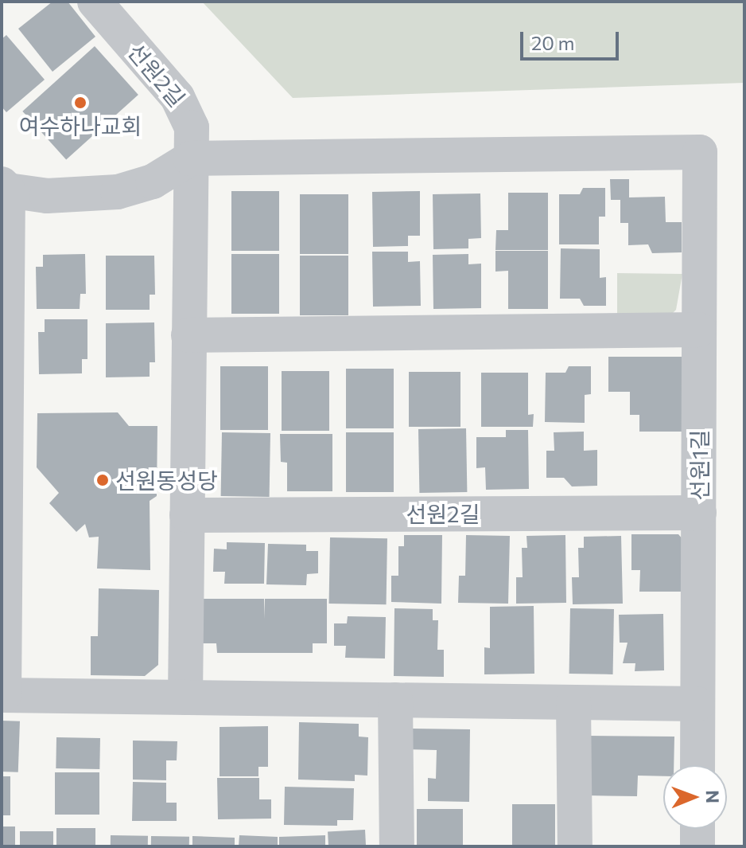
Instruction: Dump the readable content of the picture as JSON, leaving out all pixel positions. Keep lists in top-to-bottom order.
{
  "streets": {
    "street": ["선원2길", "선원1길"]
  },
  "crossings": [
    ["선원2길", "선원1길"]
  ],
  "places": ["여수하나교회", "선원동성당"],
  "scale_bar": "20 m",
  "north": "right"
}
